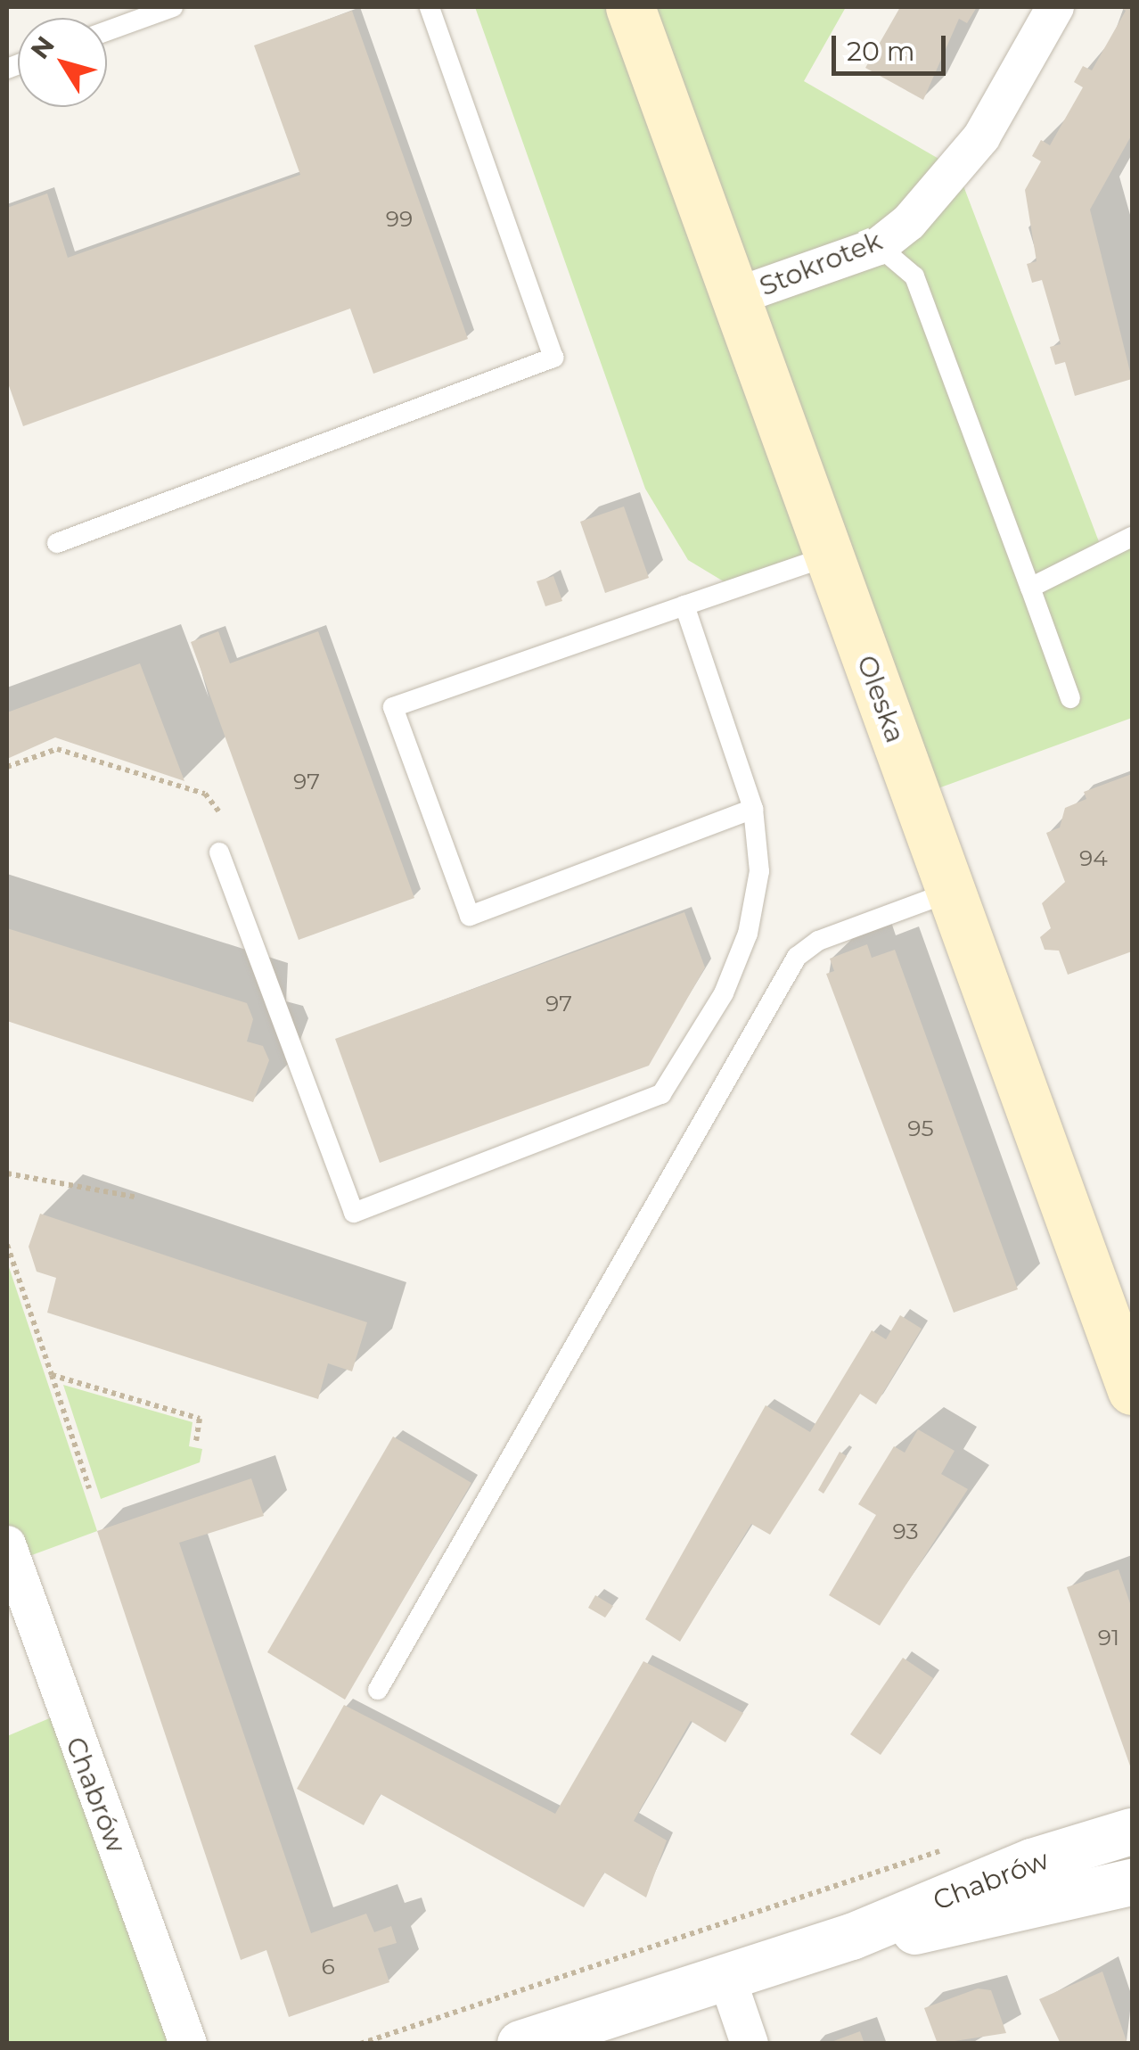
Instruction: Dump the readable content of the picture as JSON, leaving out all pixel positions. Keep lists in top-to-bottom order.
{
  "streets": {
    "main road": ["Oleska"],
    "street": ["Stokrotek", "Chabrów"]
  },
  "crossings": [
    ["Stokrotek", "Oleska"]
  ],
  "house_numbers": [
    "99",
    "97",
    "94",
    "97",
    "95",
    "93",
    "91",
    "6"
  ],
  "scale_bar": "20 m",
  "north": "top left"
}
